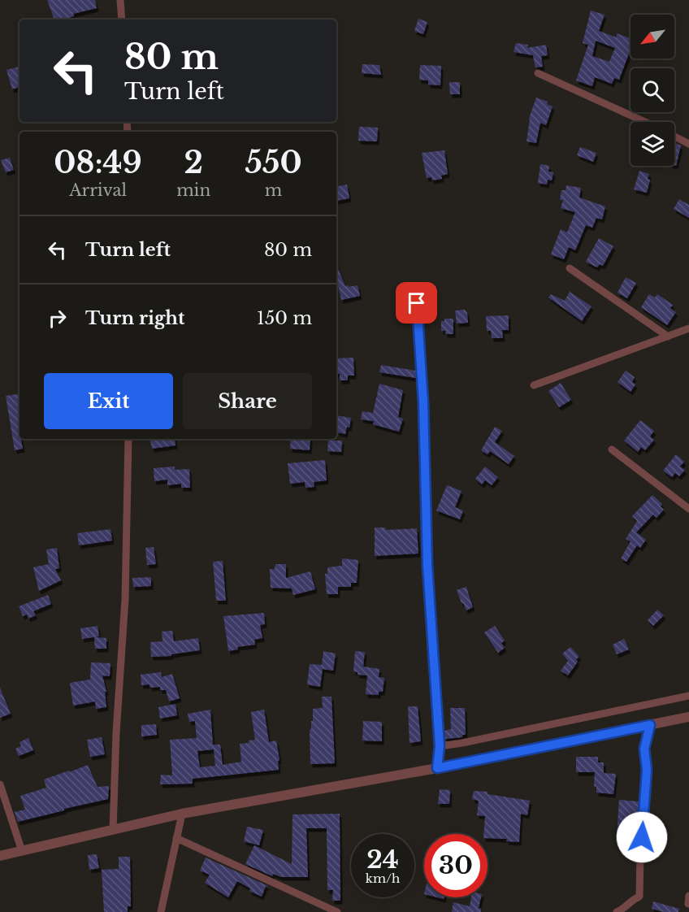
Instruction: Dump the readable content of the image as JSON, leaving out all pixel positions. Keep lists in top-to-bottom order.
{
  "north": "bottom left",
  "page": {
    "turn": ["80 m", "Turn left"],
    "eta": [
      "08:49",
      "Arrival",
      "2",
      "min",
      "550",
      "m"
    ],
    "list": [
      {
        "name": "Turn left",
        "value": "80 m"
      },
      {
        "name": "Turn right",
        "value": "150 m"
      }
    ],
    "buttons": ["Exit", "Share"],
    "speed": "24 km/h",
    "limit": "30"
  }
}
